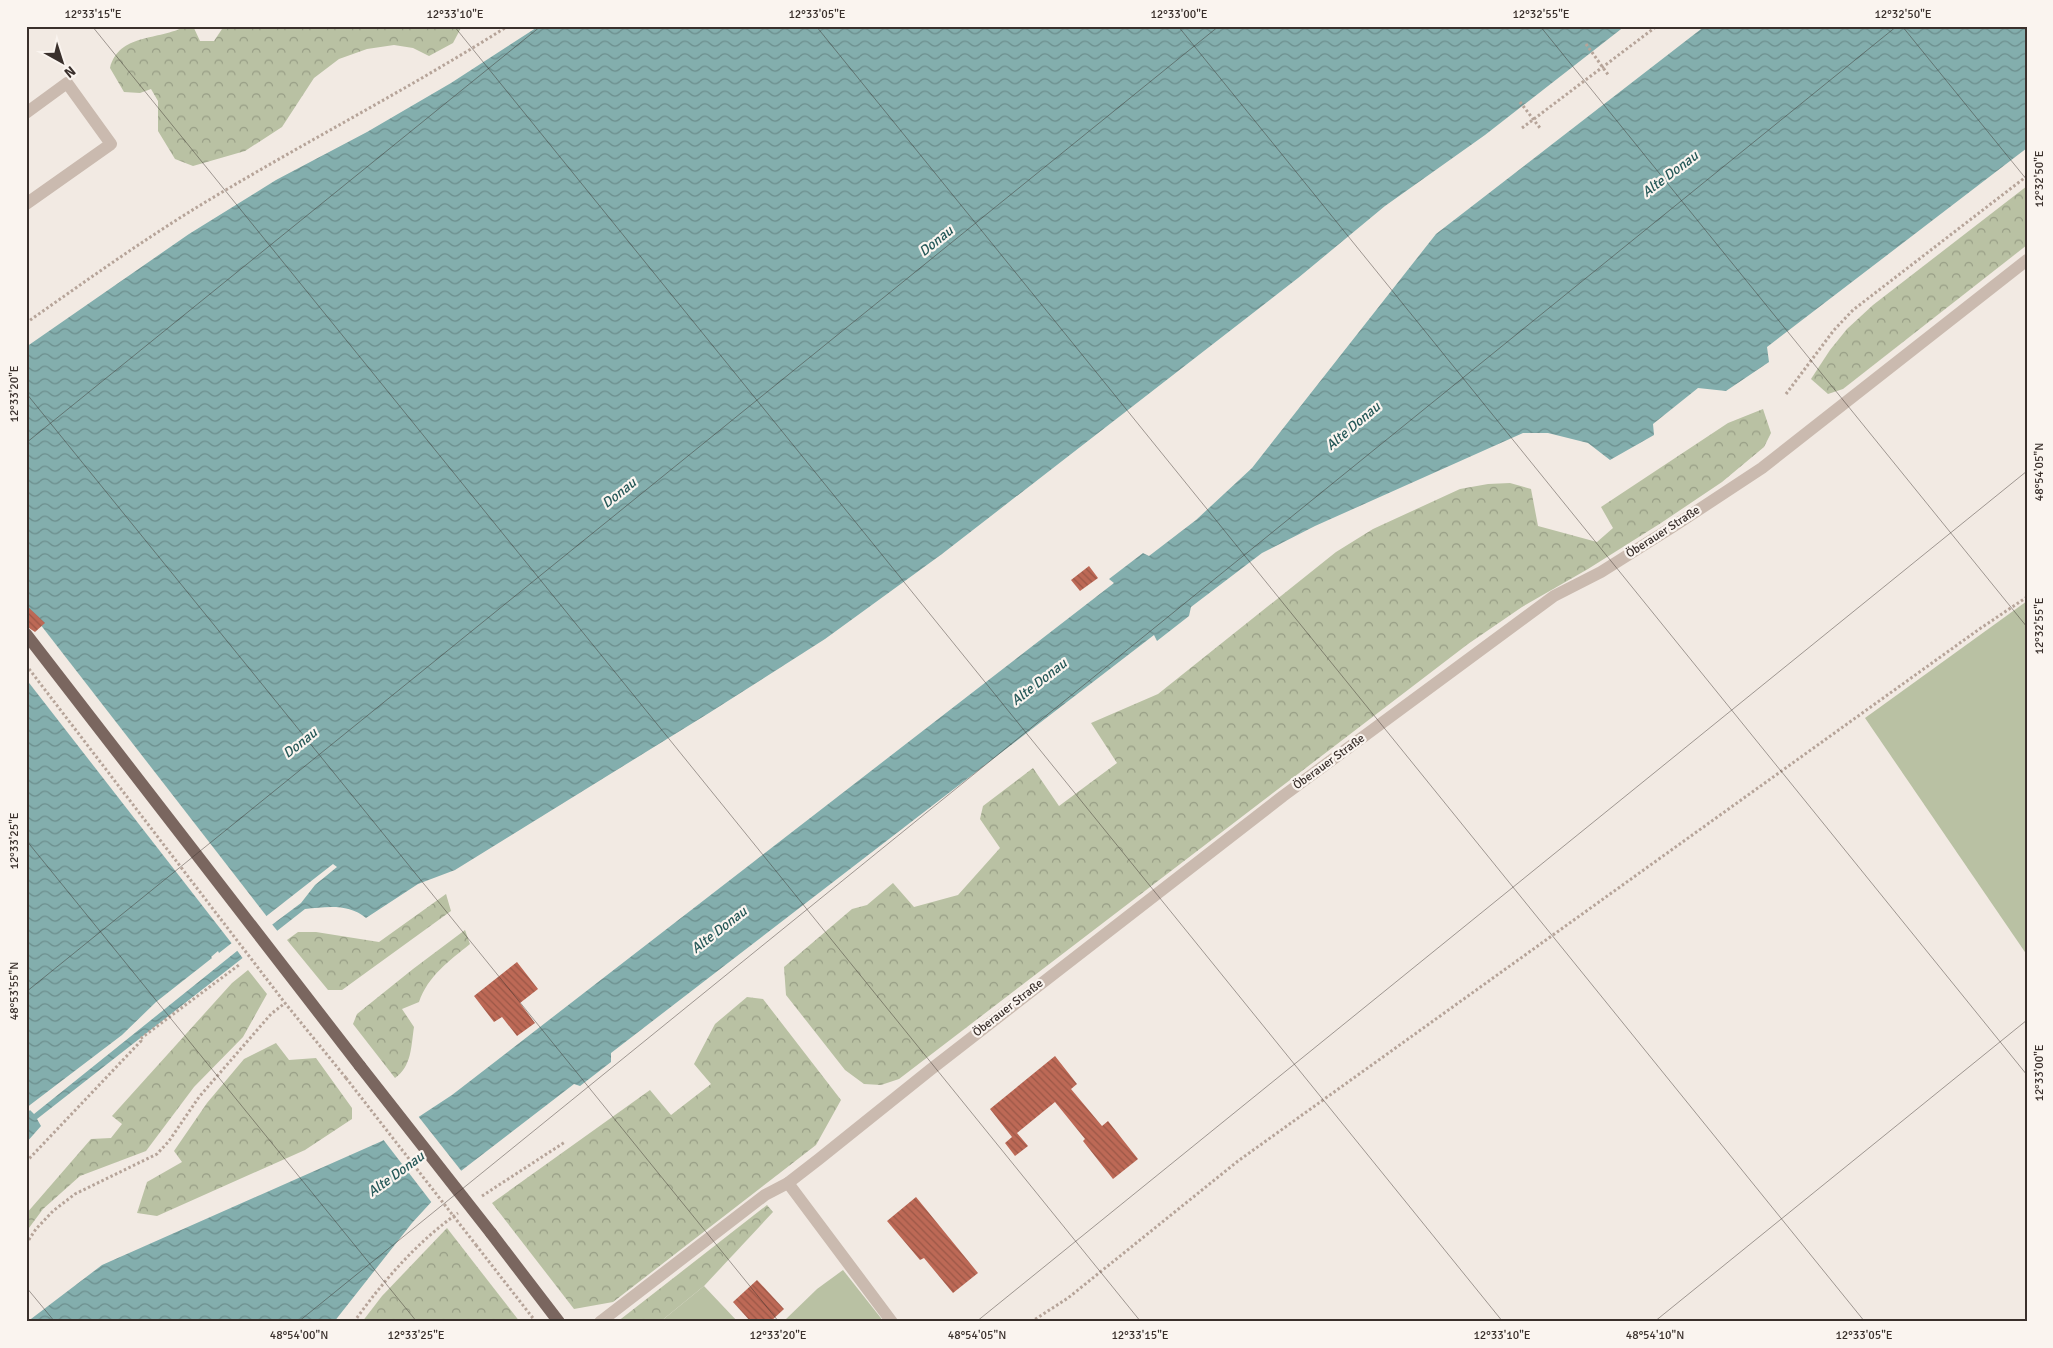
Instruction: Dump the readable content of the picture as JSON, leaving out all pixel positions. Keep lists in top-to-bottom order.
{
  "streets": {
    "street": ["Öberauer Straße"]
  },
  "water": ["Alte Donau", "Donau"],
  "north": "bottom right",
  "coordinates": [
    "12°33'15\"E",
    "12°33'10\"E",
    "12°33'05\"E",
    "12°33'00\"E",
    "12°32'55\"E",
    "12°32'50\"E",
    "12°33'20\"E",
    "48°54'05\"N",
    "12°33'25\"E",
    "48°53'55\"N",
    "48°54'00\"N",
    "48°54'10\"N"
  ]
}
